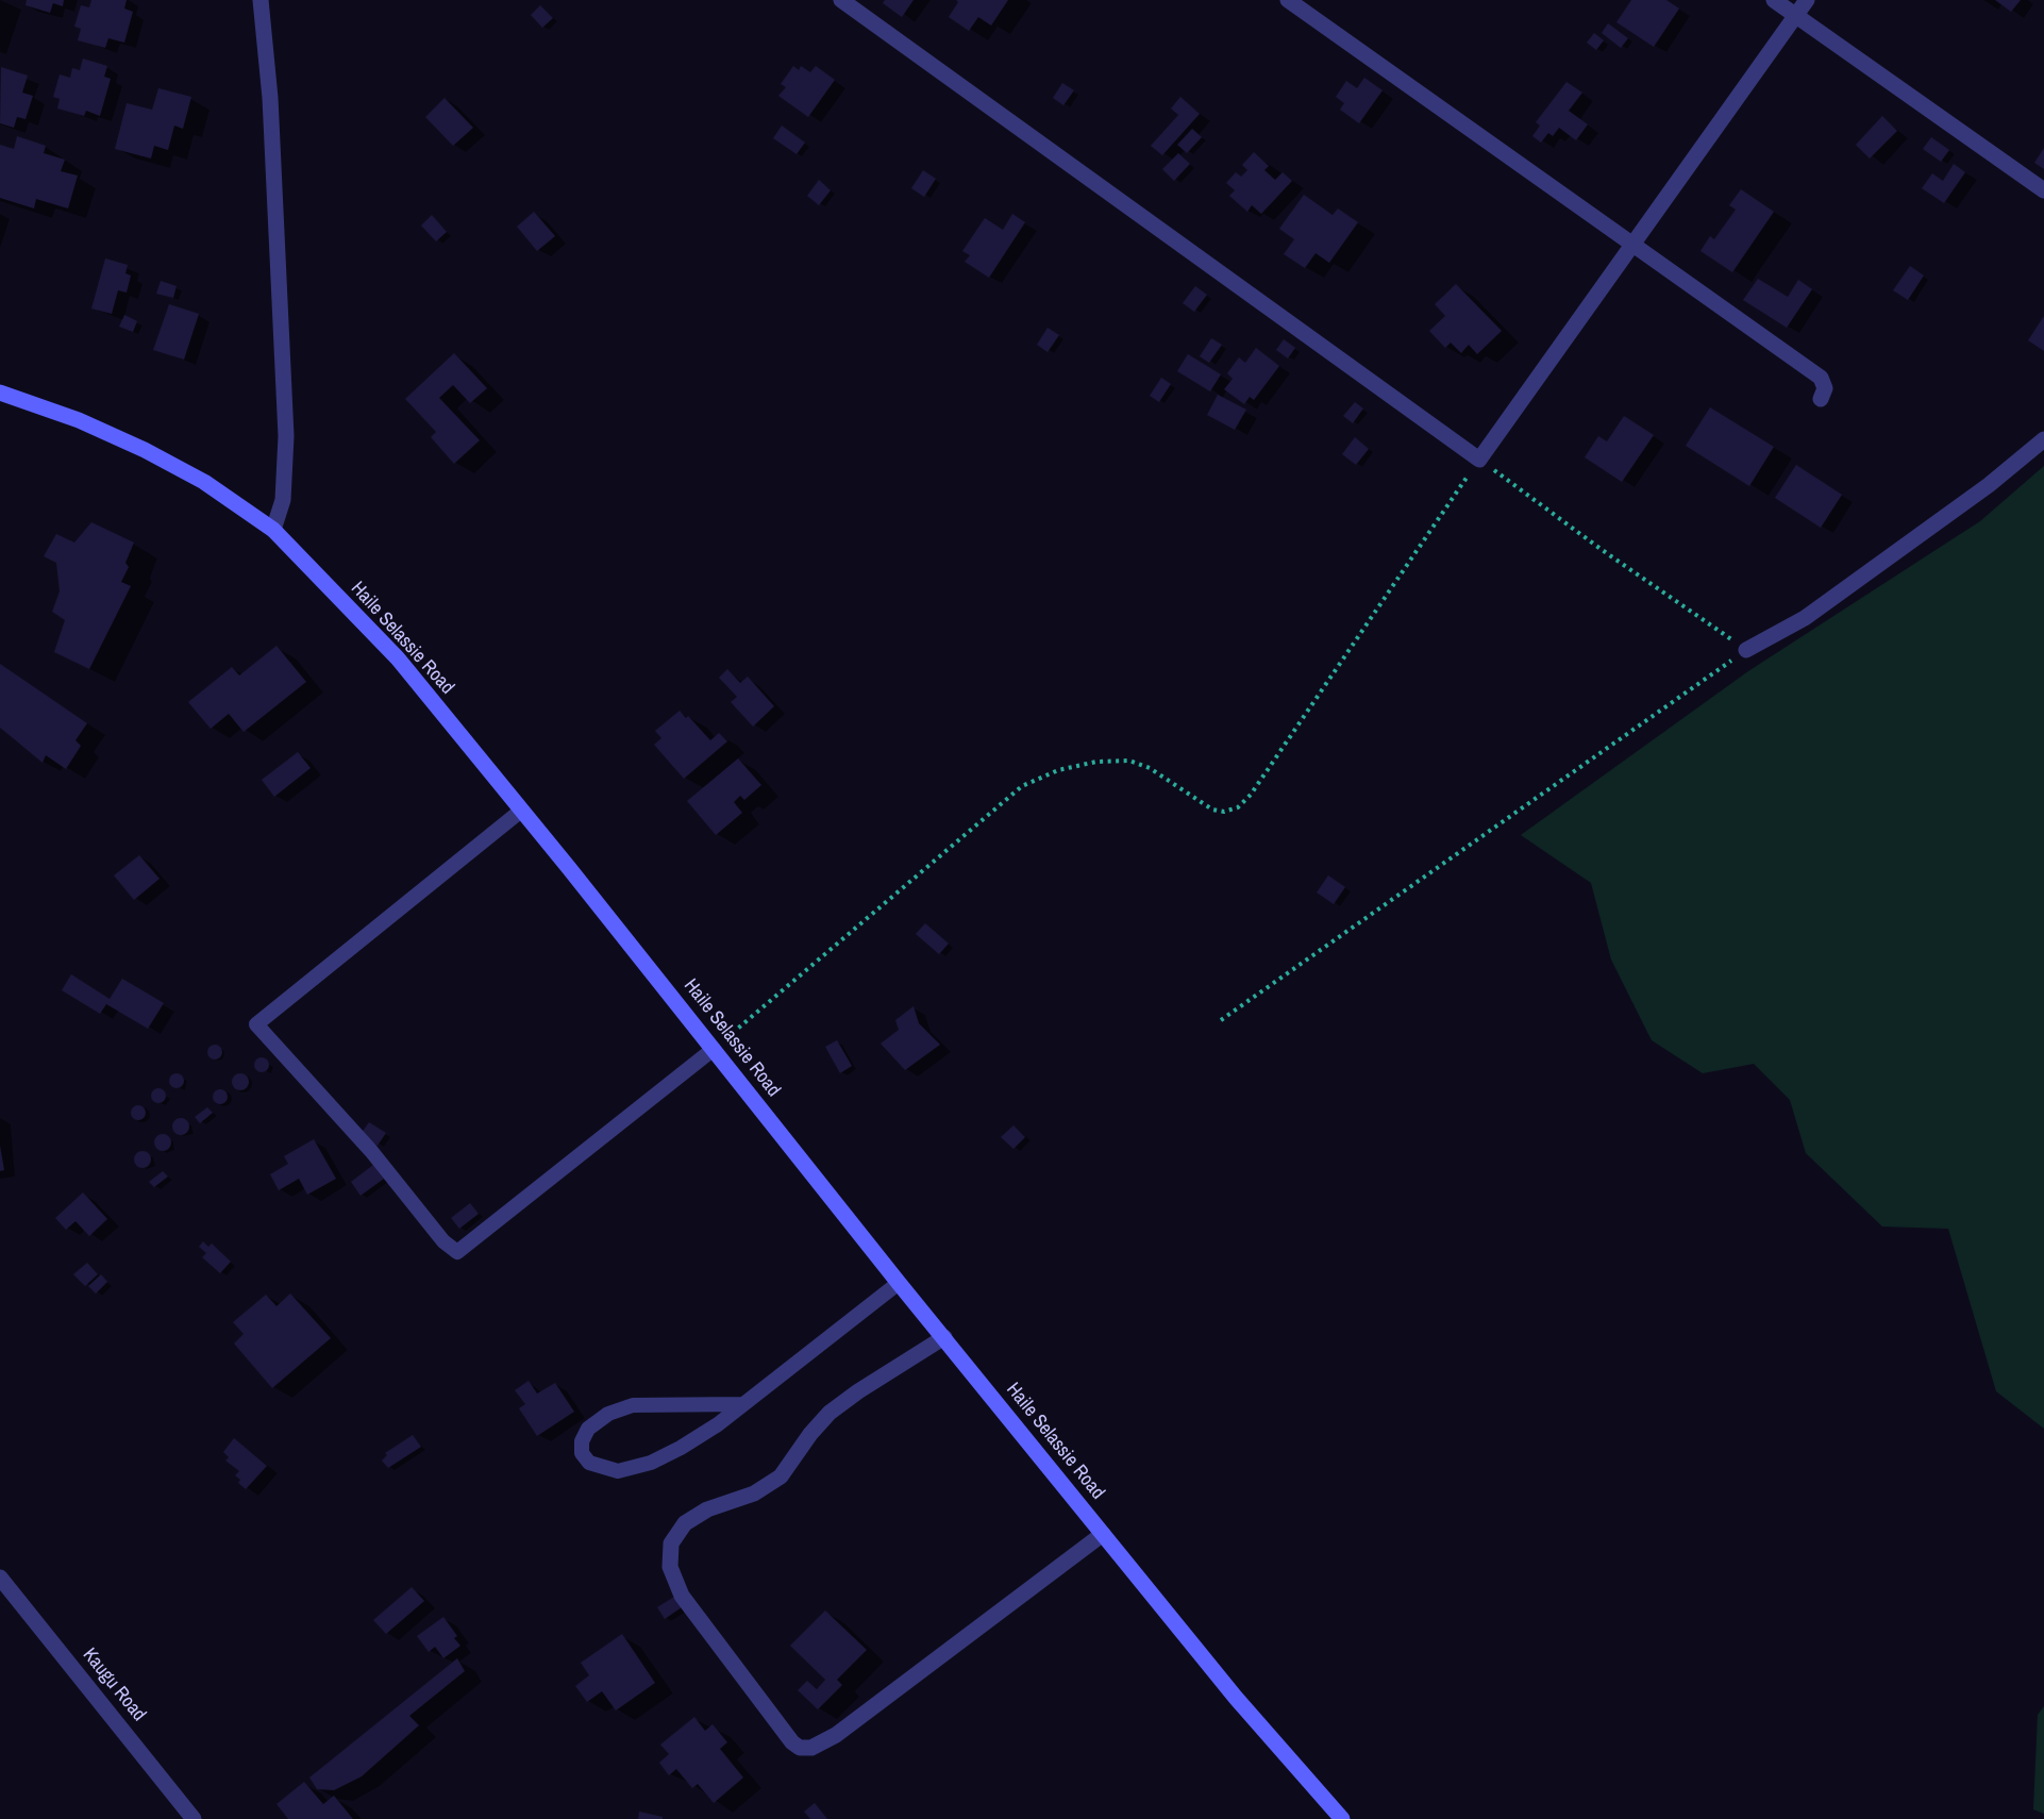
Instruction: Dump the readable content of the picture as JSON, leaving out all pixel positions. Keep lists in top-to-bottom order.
{
  "streets": {
    "street": ["Haile Selassie Road", "Kaugu Road"]
  }
}
